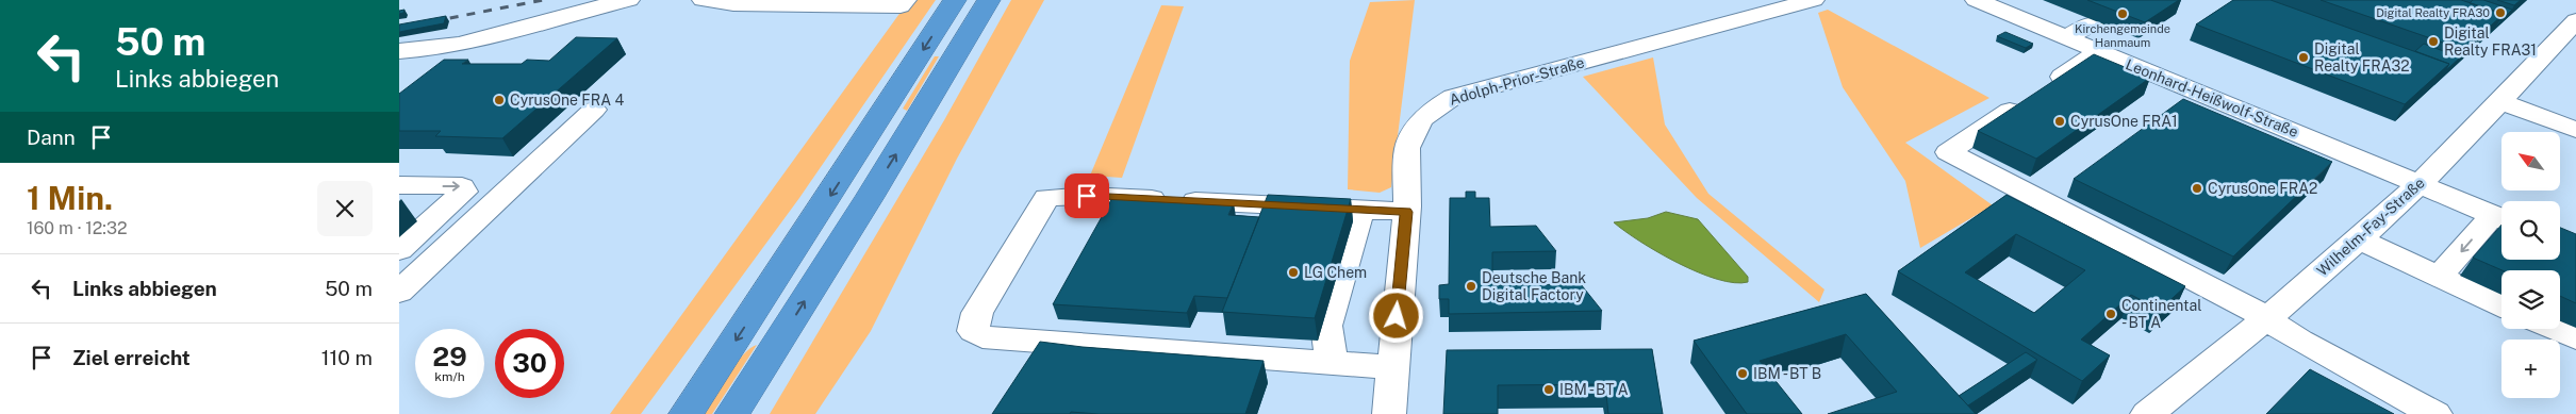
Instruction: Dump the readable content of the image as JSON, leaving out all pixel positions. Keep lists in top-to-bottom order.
{
  "streets": {
    "street": ["Adolph-Prior-Straße", "Leonhard-Heißwolf-Straße", "Wilhelm-Fay-Straße"]
  },
  "crossings": [
    ["Leonhard-Heißwolf-Straße", "Wilhelm-Fay-Straße"]
  ],
  "places": [
    "Digital Realty FRA30",
    "Kirchengemeinde Hanmaum",
    "Digital Realty FRA31",
    "Digital Realty FRA32",
    "CyrusOne FRA 4",
    "CyrusOne FRA1",
    "CyrusOne FRA2",
    "LG Chem",
    "Deutsche Bank Digital Factory",
    "Continental - BT A",
    "IBM - BT B",
    "IBM - BT A"
  ],
  "north": "top left",
  "page": {
    "turn": ["50 m", "Links abbiegen"],
    "then": "Dann",
    "map_buttons": "+",
    "heading": ["1 Min.", "160 m · 12:32"],
    "list": [
      {
        "name": "Links abbiegen",
        "value": "50 m"
      },
      {
        "name": "Ziel erreicht",
        "value": "110 m"
      }
    ],
    "speed": "29 km/h",
    "limit": "30"
  }
}
